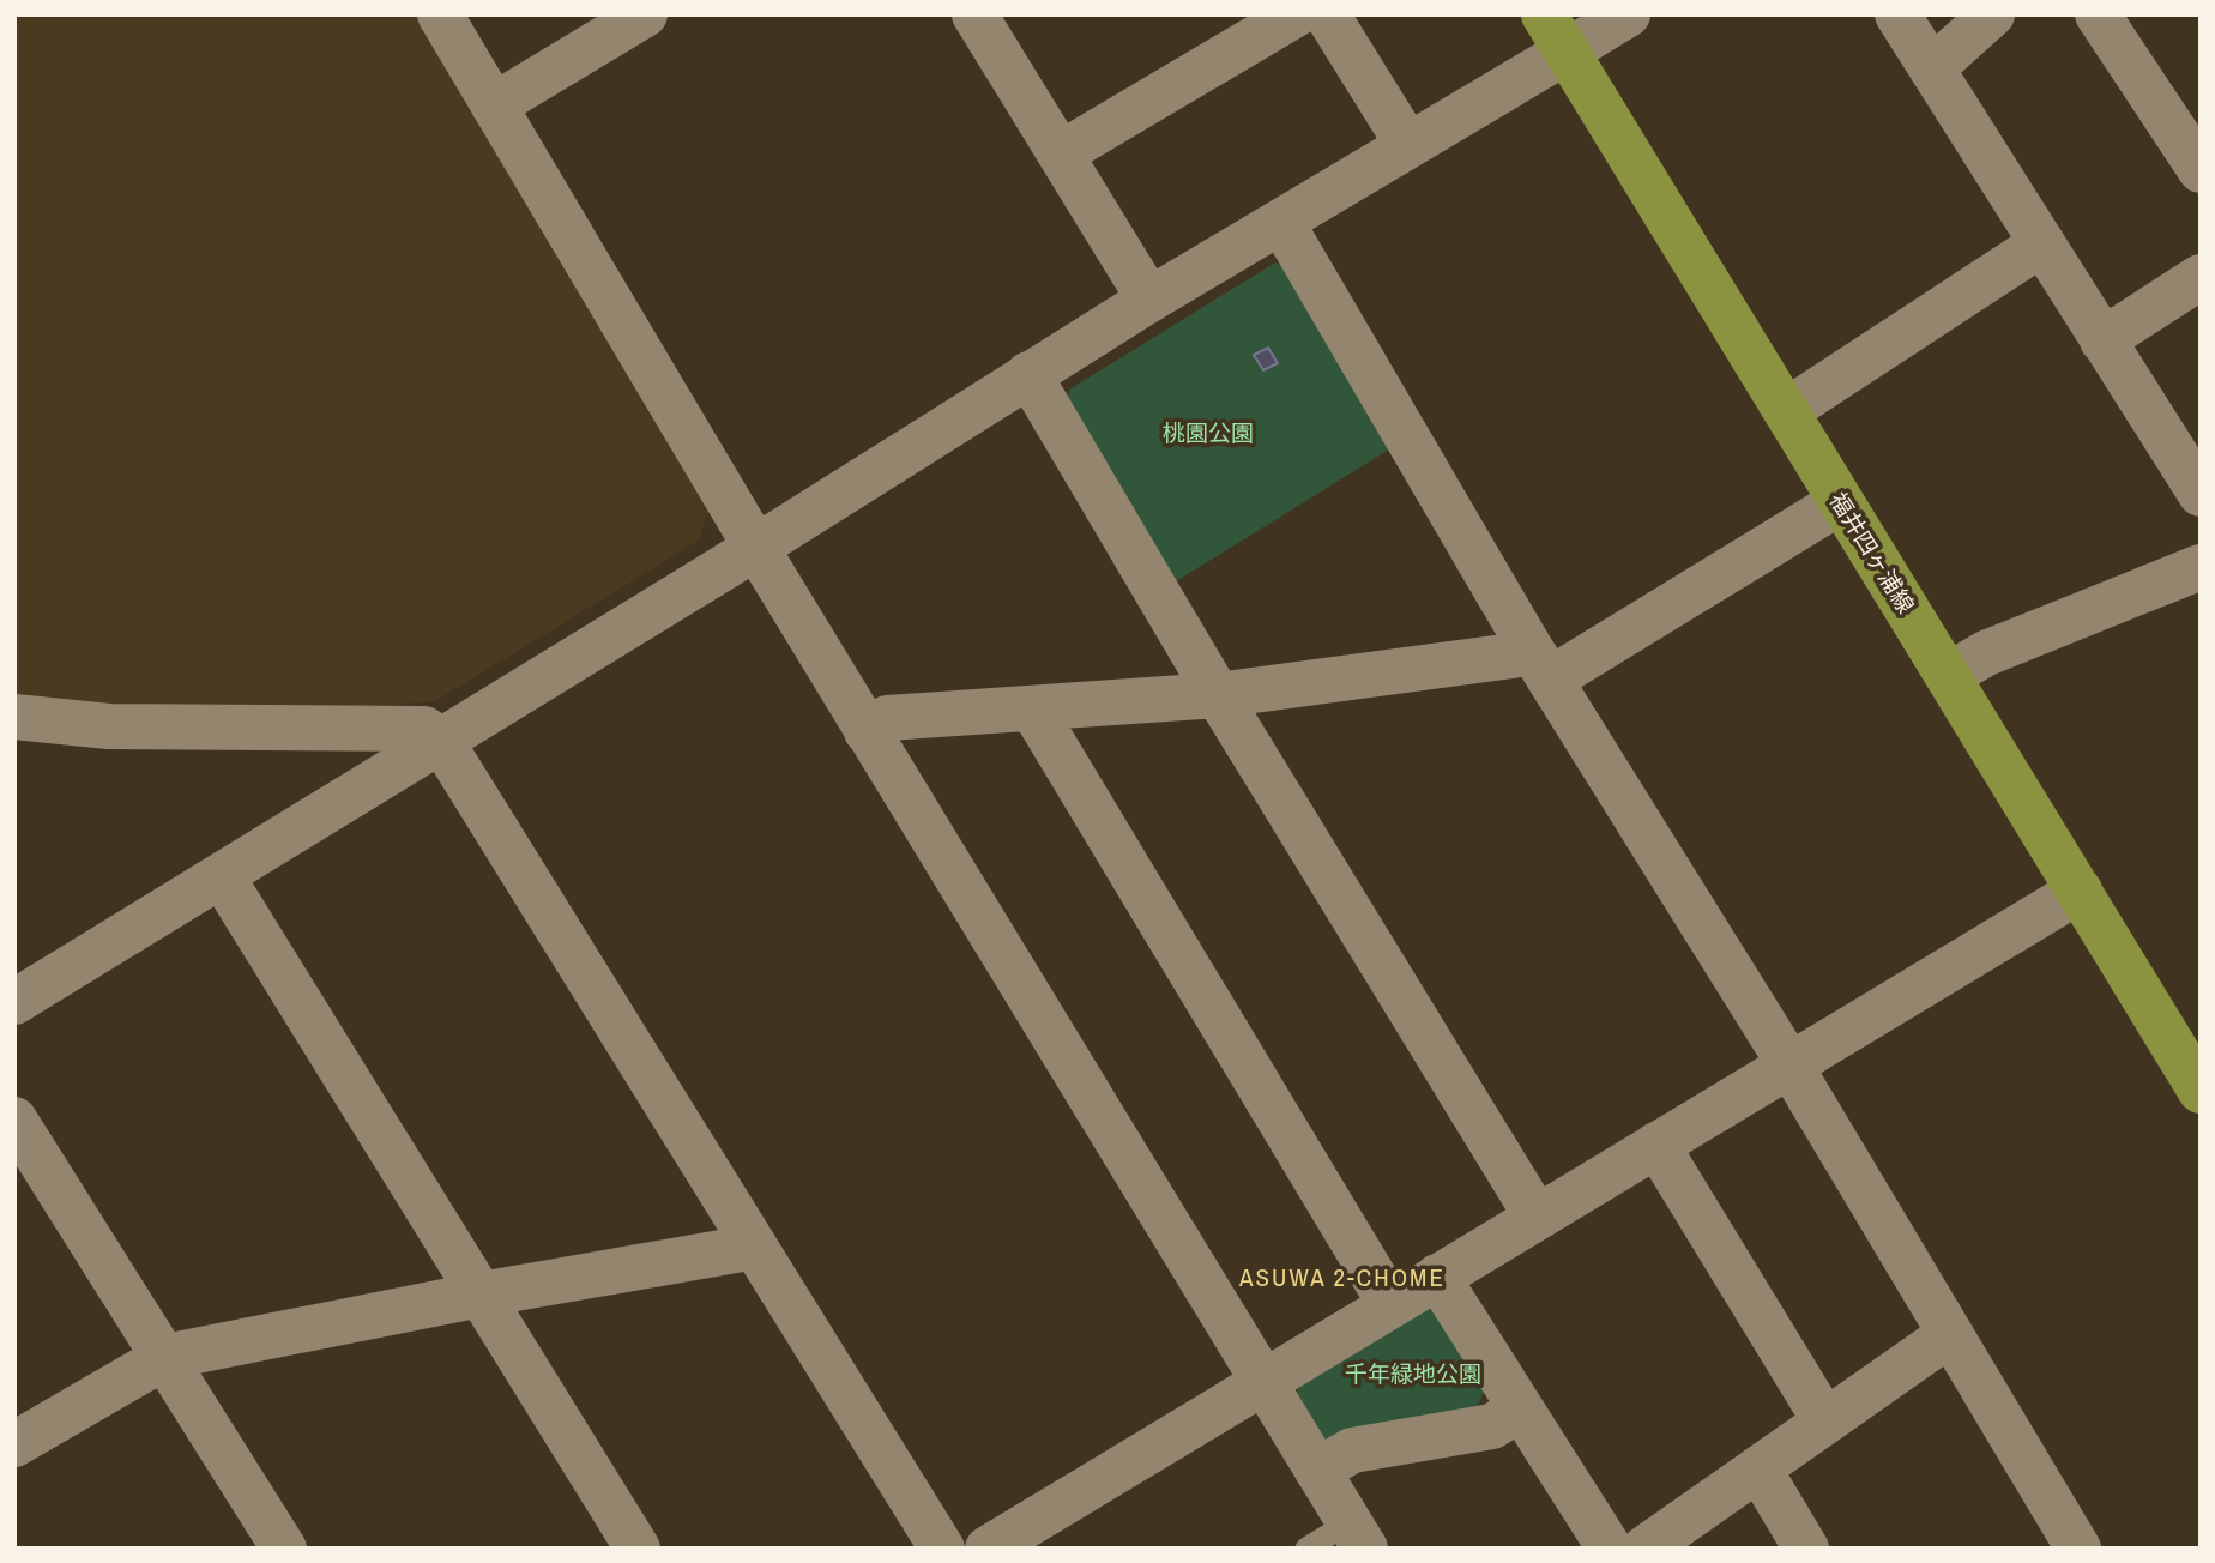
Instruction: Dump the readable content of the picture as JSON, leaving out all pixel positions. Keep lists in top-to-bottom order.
{
  "streets": {
    "main road": ["福井四ヶ浦線"]
  },
  "districts": ["ASUWA 2-CHOME"],
  "parks": ["桃園公園", "千年緑地公園"]
}
